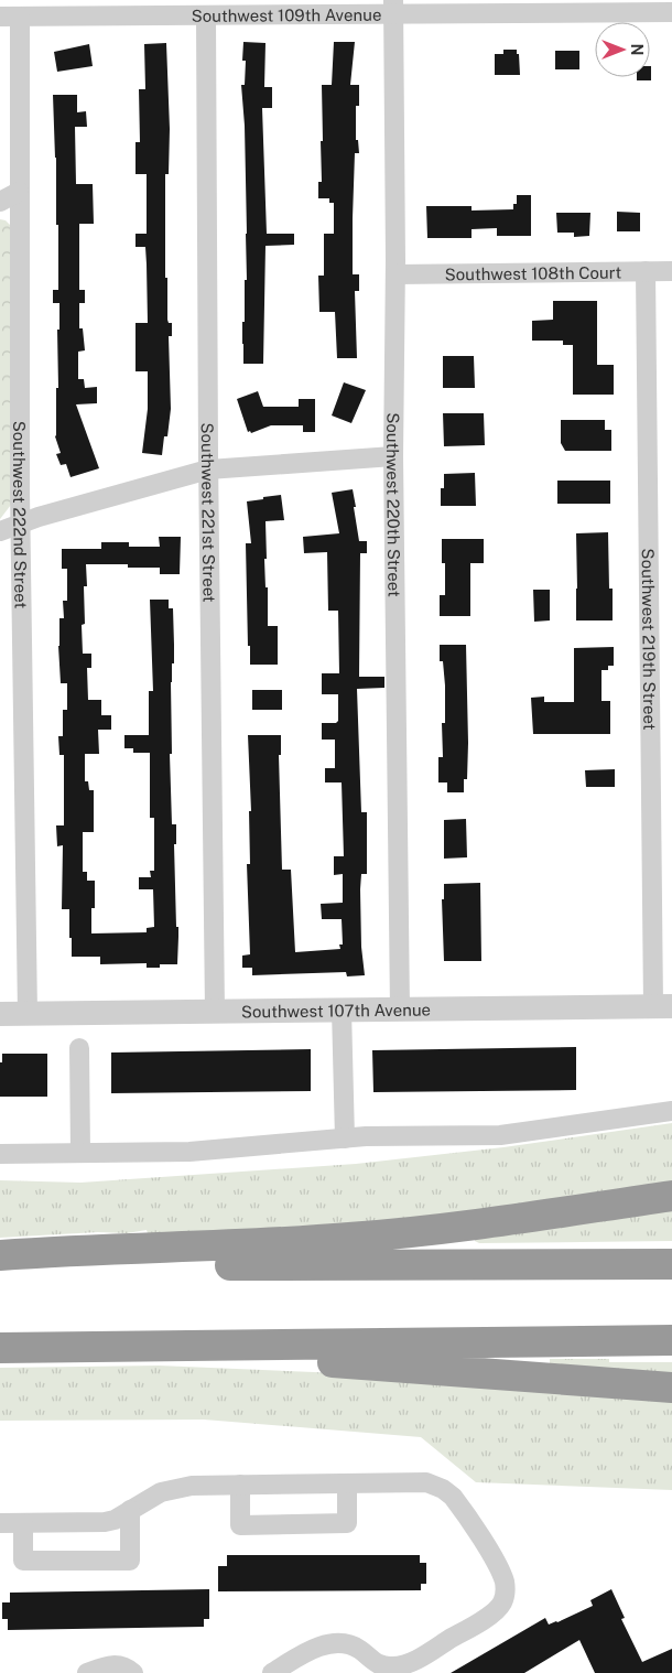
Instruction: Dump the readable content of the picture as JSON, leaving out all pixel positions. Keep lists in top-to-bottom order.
{
  "streets": {
    "street": [
      "Southwest 109th Avenue",
      "Southwest 108th Court",
      "Southwest 220th Street",
      "Southwest 221st Street",
      "Southwest 222nd Street",
      "Southwest 219th Street",
      "Southwest 107th Avenue"
    ]
  },
  "crossings": [
    ["Southwest 109th Avenue", "Southwest 220th Street"],
    ["Southwest 109th Avenue", "Southwest 221st Street"],
    ["Southwest 109th Avenue", "Southwest 222nd Street"],
    ["Southwest 108th Court", "Southwest 220th Street"],
    ["Southwest 108th Court", "Southwest 219th Street"],
    ["Southwest 220th Street", "Southwest 107th Avenue"],
    ["Southwest 221st Street", "Southwest 107th Avenue"],
    ["Southwest 222nd Street", "Southwest 107th Avenue"],
    ["Southwest 219th Street", "Southwest 107th Avenue"]
  ],
  "north": "right"
}
